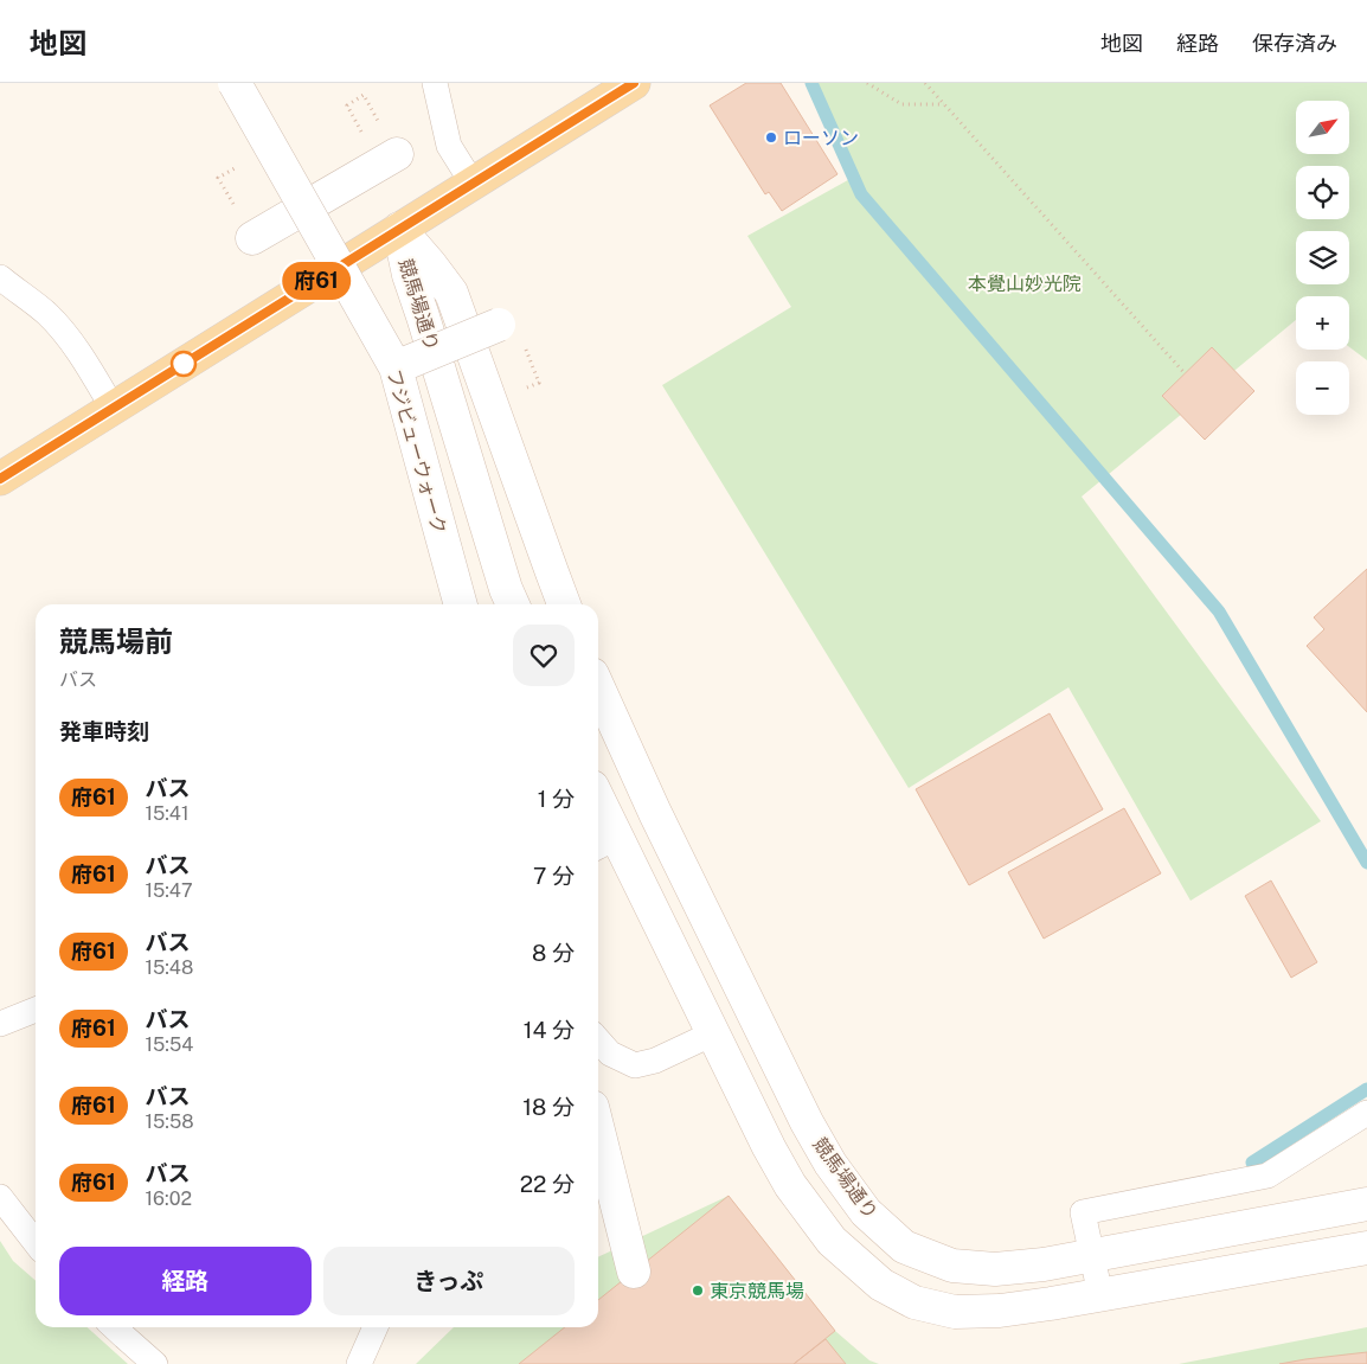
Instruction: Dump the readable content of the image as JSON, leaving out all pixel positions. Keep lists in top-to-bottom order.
{
  "streets": {
    "street": ["競馬場通り", "フジビューウォーク"]
  },
  "parks": ["本覺山妙光院"],
  "places": ["ローソン", "東京競馬場"],
  "lines": ["bus line 府61"],
  "north": "top right",
  "page": {
    "header": "地図",
    "nav": ["地図", "経路", "保存済み"],
    "on_map": "府61",
    "map_buttons": ["+", "−"],
    "heading": [
      ["競馬場前", "バス"],
      "発車時刻"
    ],
    "list": [
      {
        "mark": "府61",
        "name": "バス",
        "note": "15:41",
        "value": "1 分"
      },
      {
        "mark": "府61",
        "name": "バス",
        "note": "15:47",
        "value": "7 分"
      },
      {
        "mark": "府61",
        "name": "バス",
        "note": "15:48",
        "value": "8 分"
      },
      {
        "mark": "府61",
        "name": "バス",
        "note": "15:54",
        "value": "14 分"
      },
      {
        "mark": "府61",
        "name": "バス",
        "note": "15:58",
        "value": "18 分"
      },
      {
        "mark": "府61",
        "name": "バス",
        "note": "16:02",
        "value": "22 分"
      }
    ],
    "buttons": ["経路", "きっぷ"]
  }
}
